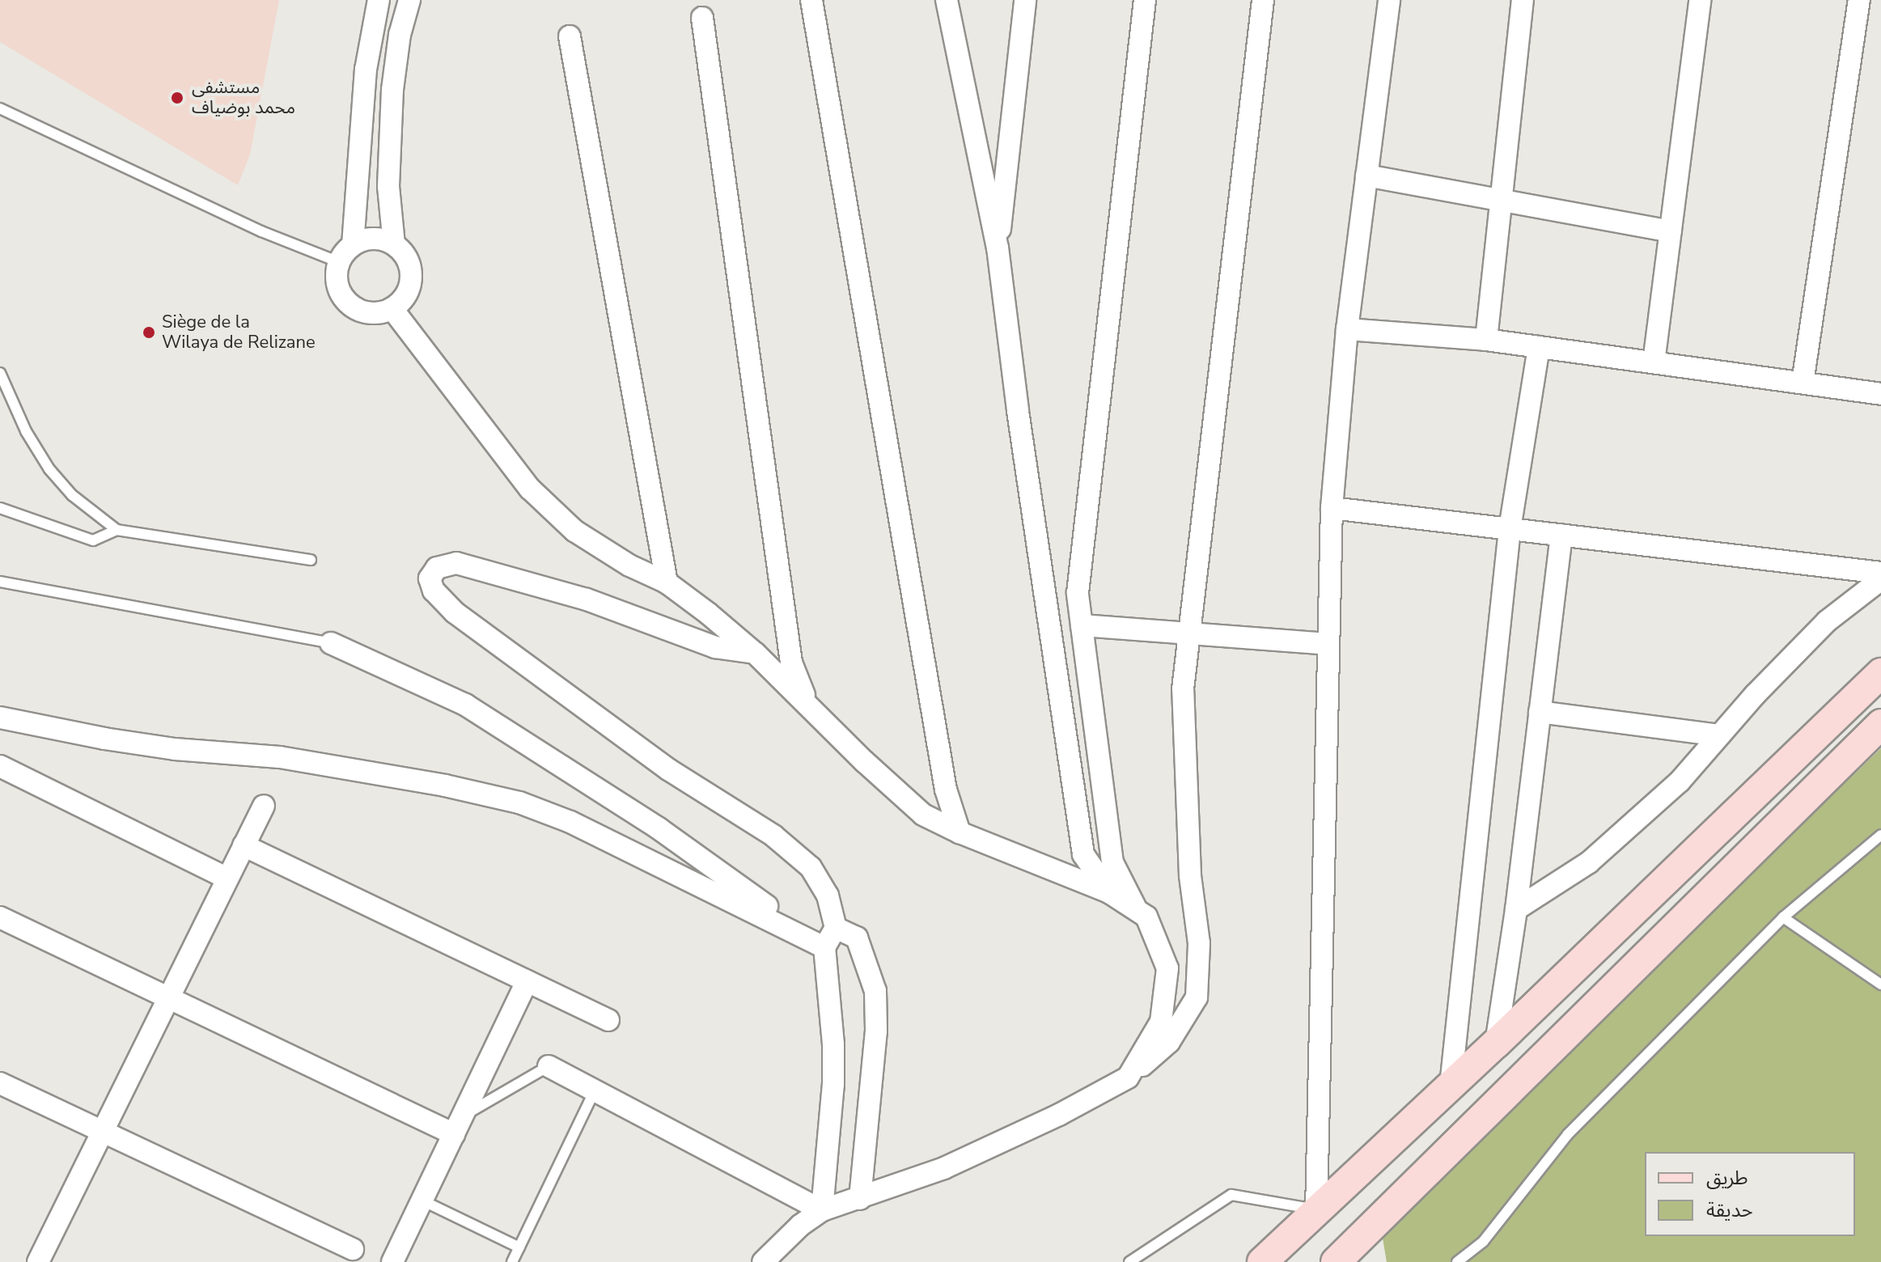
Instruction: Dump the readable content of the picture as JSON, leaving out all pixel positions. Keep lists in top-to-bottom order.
{
  "places": ["مستشفى محمد بوضياف", "Siège de la Wilaya de Relizane"],
  "legend": ["طريق", "حديقة"]
}
